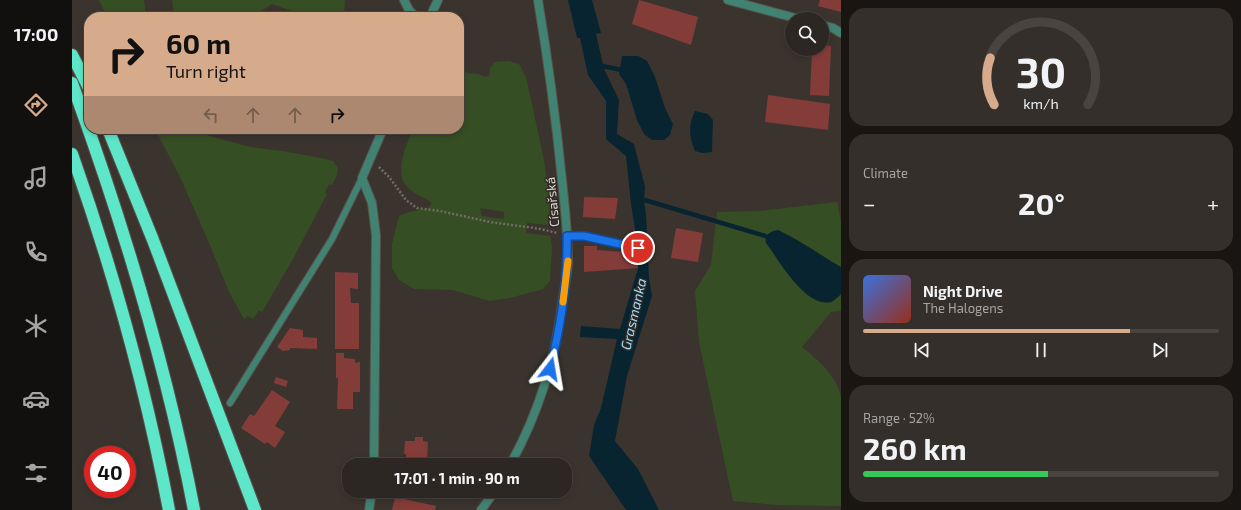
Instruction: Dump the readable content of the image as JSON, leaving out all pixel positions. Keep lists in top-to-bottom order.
{
  "streets": {
    "street": ["Císařská"]
  },
  "water": ["Grasmanka"],
  "page": {
    "tabs": "17:00",
    "turn": ["60 m", "Turn right"],
    "tile": [
      "Climate",
      ["Range · 52%", "260 km"]
    ],
    "heat": ["−", "20°", "+"],
    "song": ["Night Drive", "The Halogens"],
    "limit": "40",
    "trip": "17:01 · 1 min · 90 m",
    "gauge": ["30", "km/h"]
  }
}
